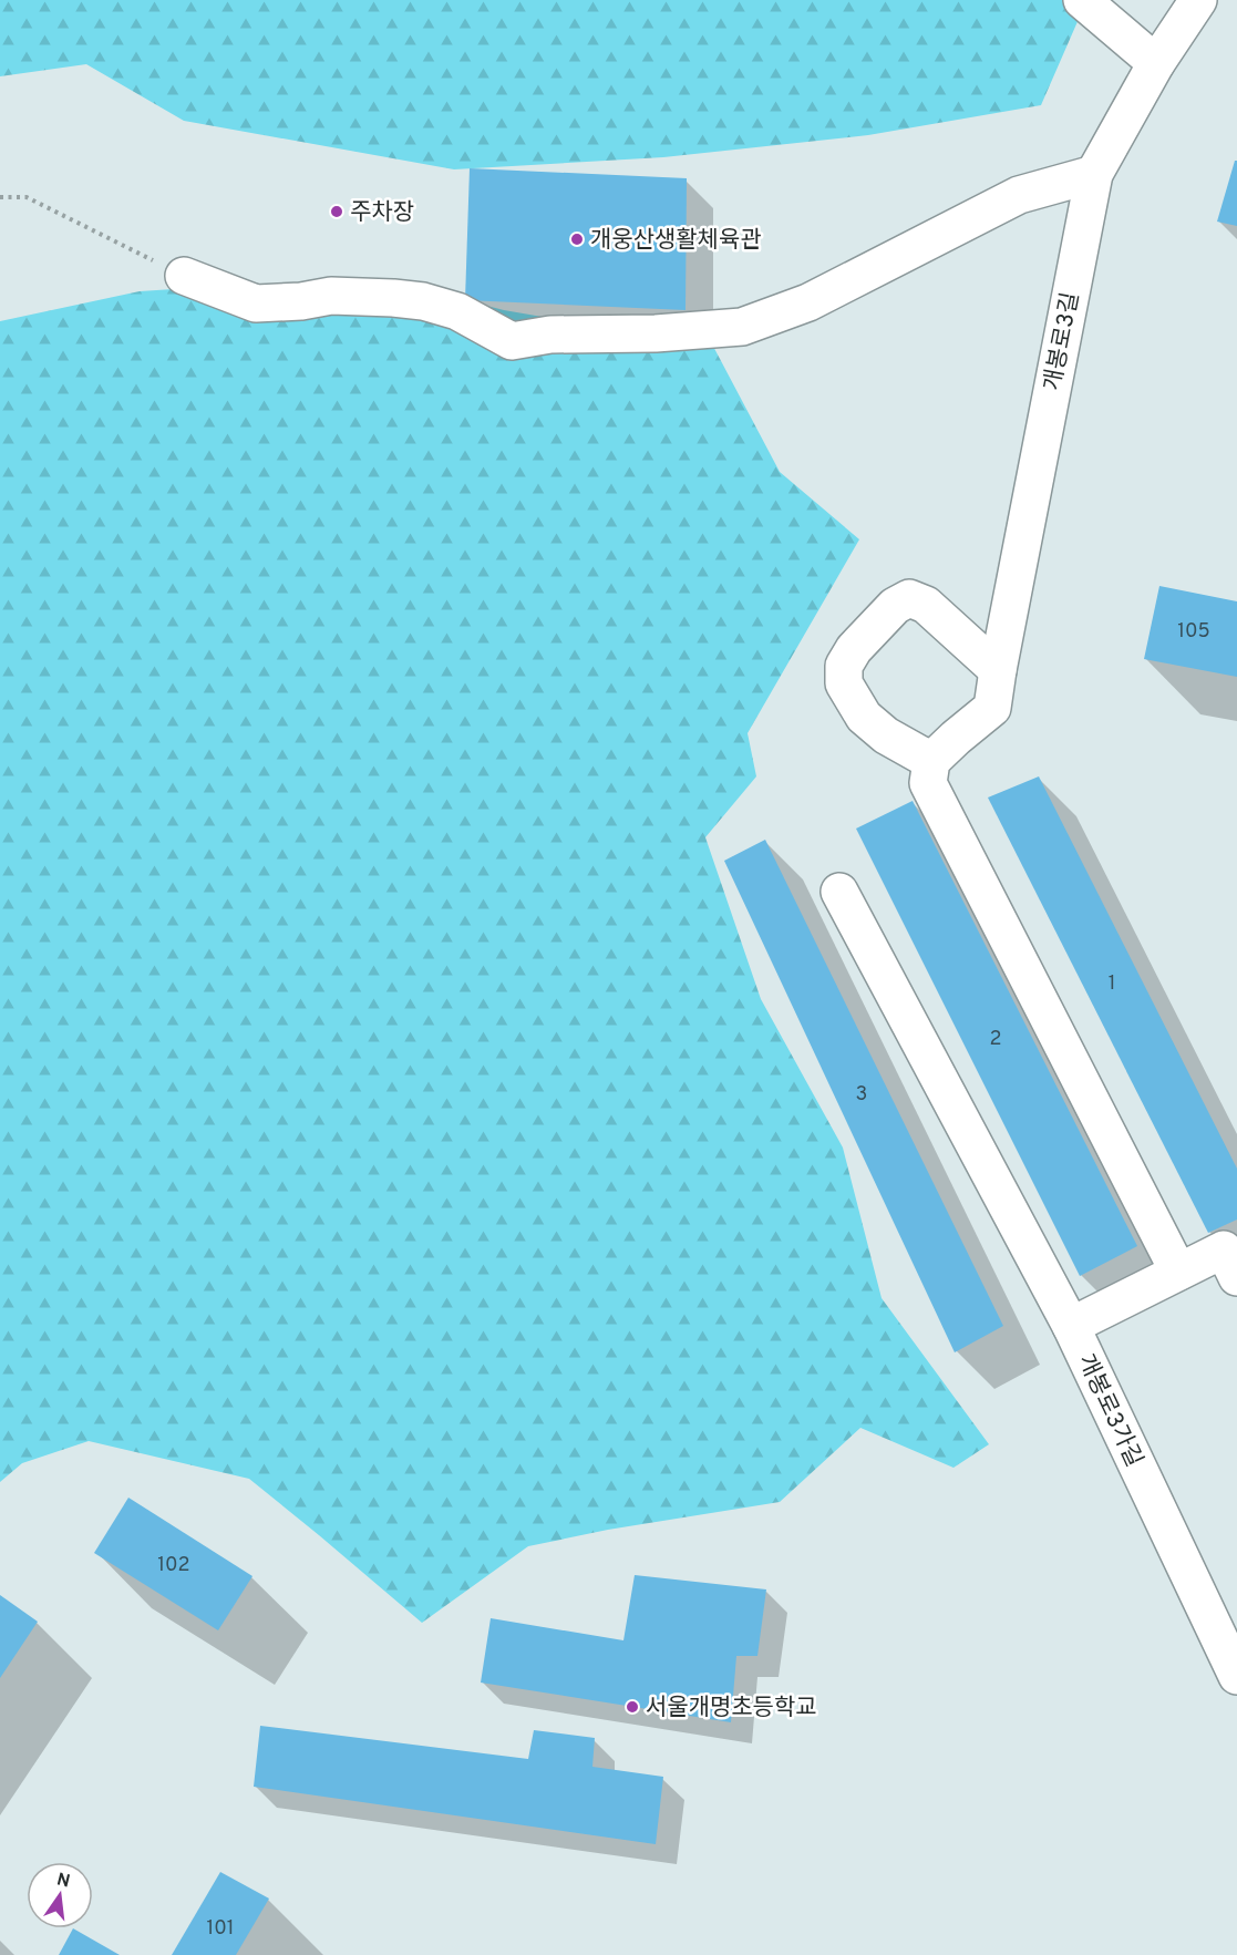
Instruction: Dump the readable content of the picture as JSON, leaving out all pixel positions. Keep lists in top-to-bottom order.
{
  "streets": {
    "street": ["개봉로3길", "개봉로3가길"]
  },
  "places": ["주차장", "개웅산생활체육관", "서울개명초등학교"],
  "house_numbers": [
    "105",
    "1",
    "2",
    "3",
    "102",
    "101"
  ],
  "north": "top"
}
